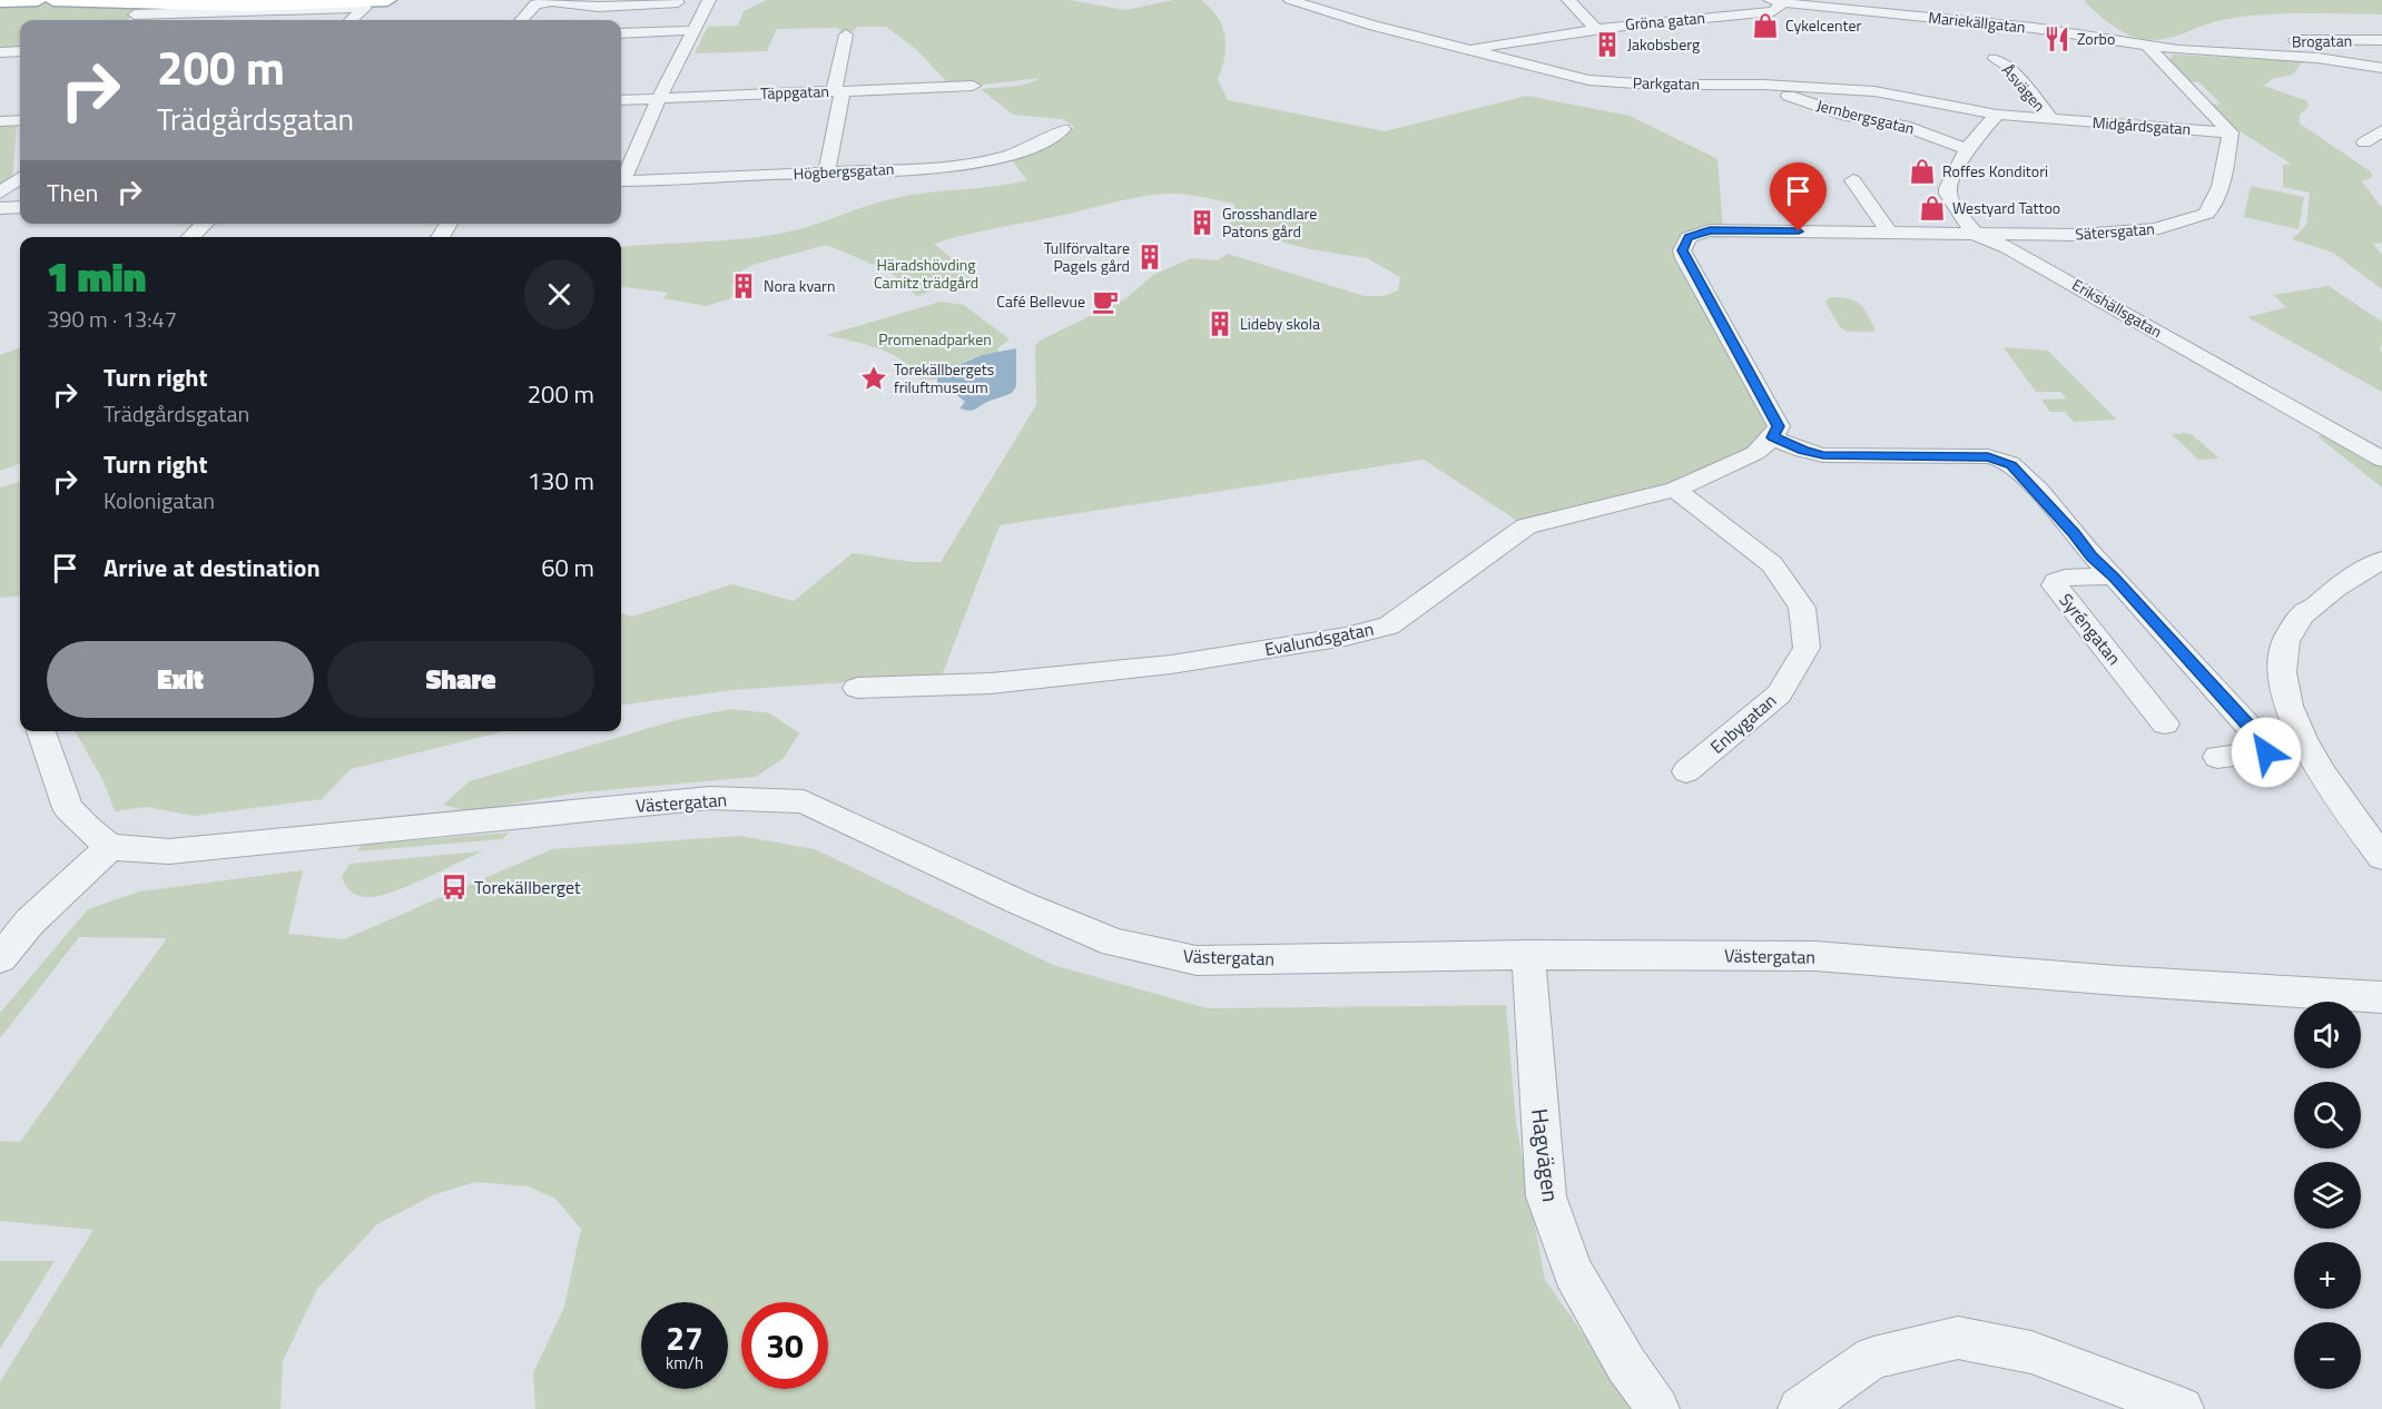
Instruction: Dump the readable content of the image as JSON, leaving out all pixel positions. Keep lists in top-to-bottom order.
{
  "streets": {
    "street": [
      "Gröna gatan",
      "Mariekällgatan",
      "Brogatan",
      "Parkgatan",
      "Åsvägen",
      "Täppgatan",
      "Jernbergsgatan",
      "Midgårdsgatan",
      "Högbergsgatan",
      "Sätersgatan",
      "Erikshällsgatan",
      "Syréngatan",
      "Evalundsgatan",
      "Enbygatan",
      "Västergatan",
      "Hagvägen"
    ]
  },
  "crossings": [
    ["Gröna gatan", "Mariekällgatan"],
    ["Gröna gatan", "Parkgatan"],
    ["Mariekällgatan", "Brogatan"],
    ["Parkgatan", "Åsvägen"],
    ["Parkgatan", "Jernbergsgatan"],
    ["Parkgatan", "Midgårdsgatan"],
    ["Åsvägen", "Midgårdsgatan"],
    ["Midgårdsgatan", "Sätersgatan"],
    ["Sätersgatan", "Erikshällsgatan"],
    ["Evalundsgatan", "Enbygatan"],
    ["Västergatan", "Hagvägen"]
  ],
  "parks": ["Häradshövding Camitz trädgård", "Promenadparken"],
  "places": {
    "shop": ["Cykelcenter", "Roffes Konditori", "Westyard Tattoo"],
    "restaurant": ["Zorbo"],
    "building": [
      "Jakobsberg",
      "Grosshandlare Patons gård",
      "Tullförvaltare Pagels gård",
      "Nora kvarn",
      "Lideby skola"
    ],
    "cafe": ["Café Bellevue"],
    "place": ["Torekällbergets friluftmuseum"],
    "bus stop": ["Torekällberget"]
  },
  "page": {
    "turn": ["200 m", "Trädgårdsgatan"],
    "then": "Then",
    "heading": ["1 min", "390 m · 13:47"],
    "list": [
      {
        "name": "Turn right",
        "note": "Trädgårdsgatan",
        "value": "200 m"
      },
      {
        "name": "Turn right",
        "note": "Kolonigatan",
        "value": "130 m"
      },
      {
        "name": "Arrive at destination",
        "value": "60 m"
      }
    ],
    "buttons": ["Exit", "Share"],
    "map_buttons": ["+", "−"],
    "speed": "27 km/h",
    "limit": "30"
  }
}
